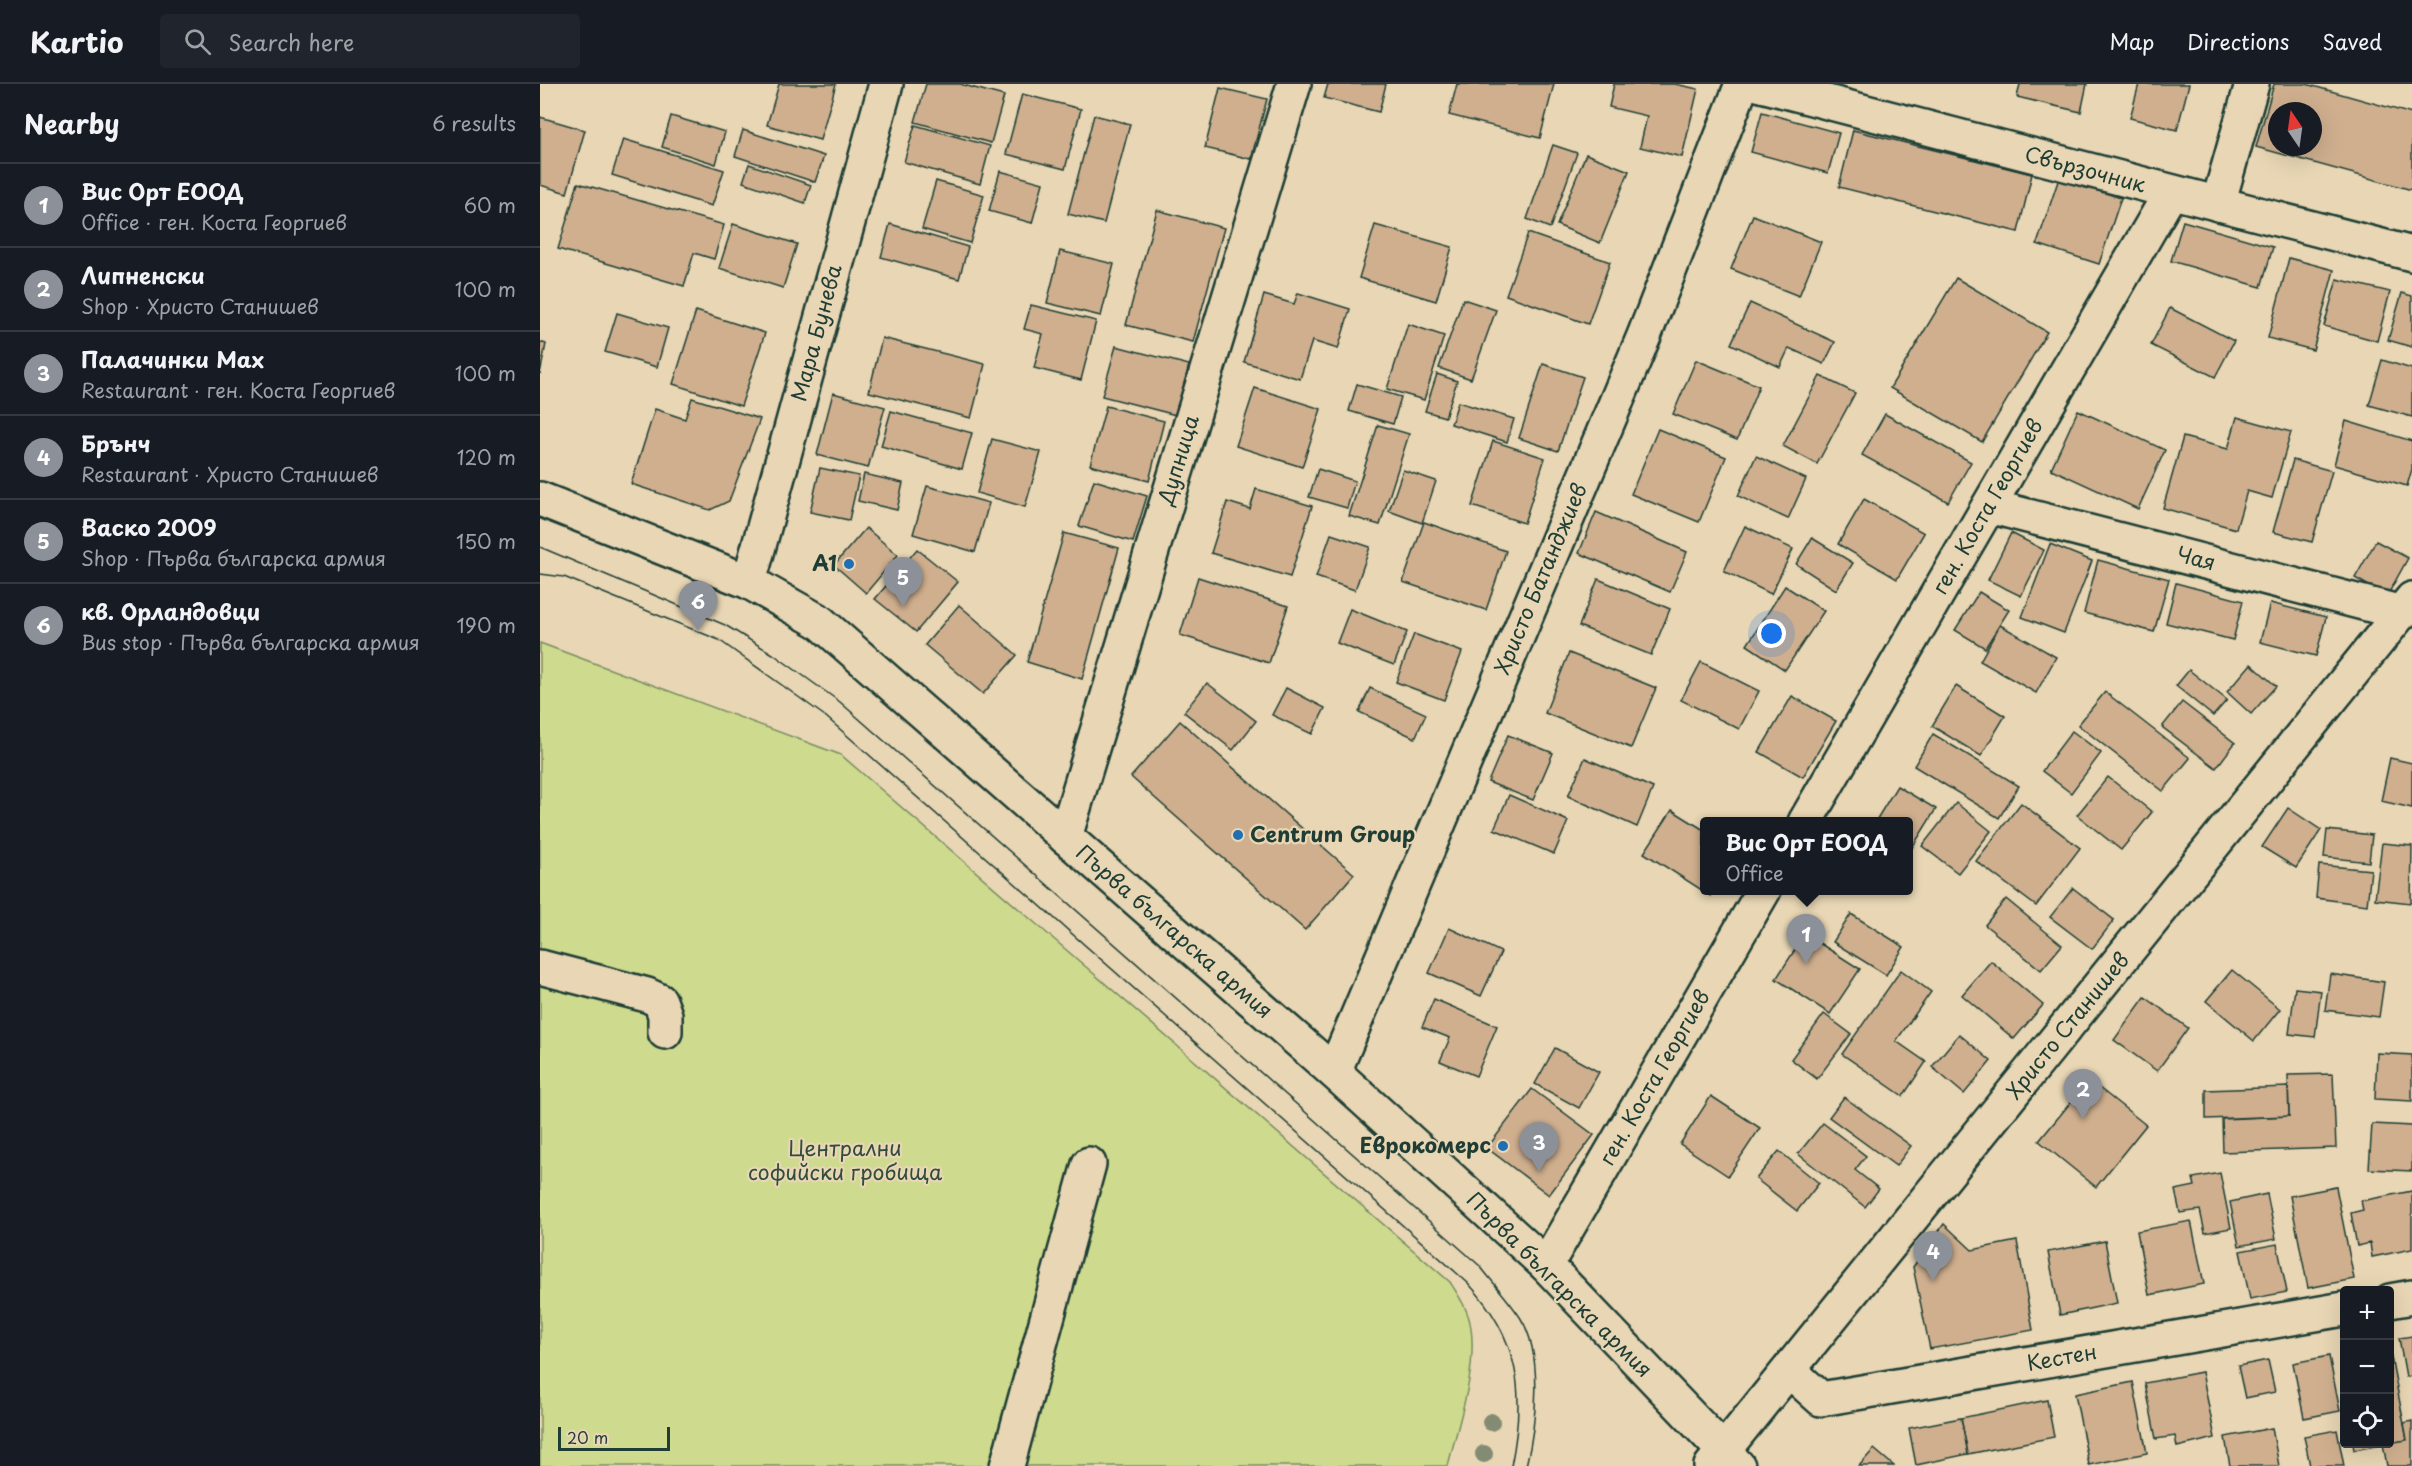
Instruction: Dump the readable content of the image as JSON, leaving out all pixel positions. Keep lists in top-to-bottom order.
{
  "streets": {
    "street": [
      "Свързочник",
      "Мара Бунева",
      "Дупница",
      "ген. Коста Георгиев",
      "Чая",
      "Христо Батанджиев",
      "Първа българска армия",
      "Христо Станишев",
      "Кестен"
    ]
  },
  "crossings": [
    ["Свързочник", "ген. Коста Георгиев"],
    ["Мара Бунева", "Първа българска армия"],
    ["Дупница", "Първа българска армия"],
    ["ген. Коста Георгиев", "Чая"],
    ["ген. Коста Георгиев", "Първа българска армия"],
    ["Чая", "Христо Станишев"],
    ["Христо Батанджиев", "Първа българска армия"],
    ["Първа българска армия", "Христо Станишев"],
    ["Христо Станишев", "Кестен"]
  ],
  "parks": ["Централни софийски гробища"],
  "places": ["A1", "Centrum Group", "Еврокомерс"],
  "scale_bar": "20 m",
  "north": "top",
  "page": {
    "header": "Kartio",
    "search": "Search here",
    "nav": ["Map", "Directions", "Saved"],
    "heading": ["Nearby", "6 results"],
    "list": [
      {
        "mark": "1",
        "name": "Вис Орт ЕООД",
        "note": "Office · ген. Коста Георгиев",
        "value": "60 m"
      },
      {
        "mark": "2",
        "name": "Липненски",
        "note": "Shop · Христо Станишев",
        "value": "100 m"
      },
      {
        "mark": "3",
        "name": "Палачинки Max",
        "note": "Restaurant · ген. Коста Георгиев",
        "value": "100 m"
      },
      {
        "mark": "4",
        "name": "Брънч",
        "note": "Restaurant · Христо Станишев",
        "value": "120 m"
      },
      {
        "mark": "5",
        "name": "Васко 2009",
        "note": "Shop · Първа българска армия",
        "value": "150 m"
      },
      {
        "mark": "6",
        "name": "кв. Орландовци",
        "note": "Bus stop · Първа българска армия",
        "value": "190 m"
      }
    ],
    "pins": [
      "5",
      "6",
      "1",
      "2",
      "3",
      "4"
    ],
    "popup": ["Вис Орт ЕООД", "Office"],
    "map_buttons": ["+", "−"],
    "scale": "20 m"
  }
}
